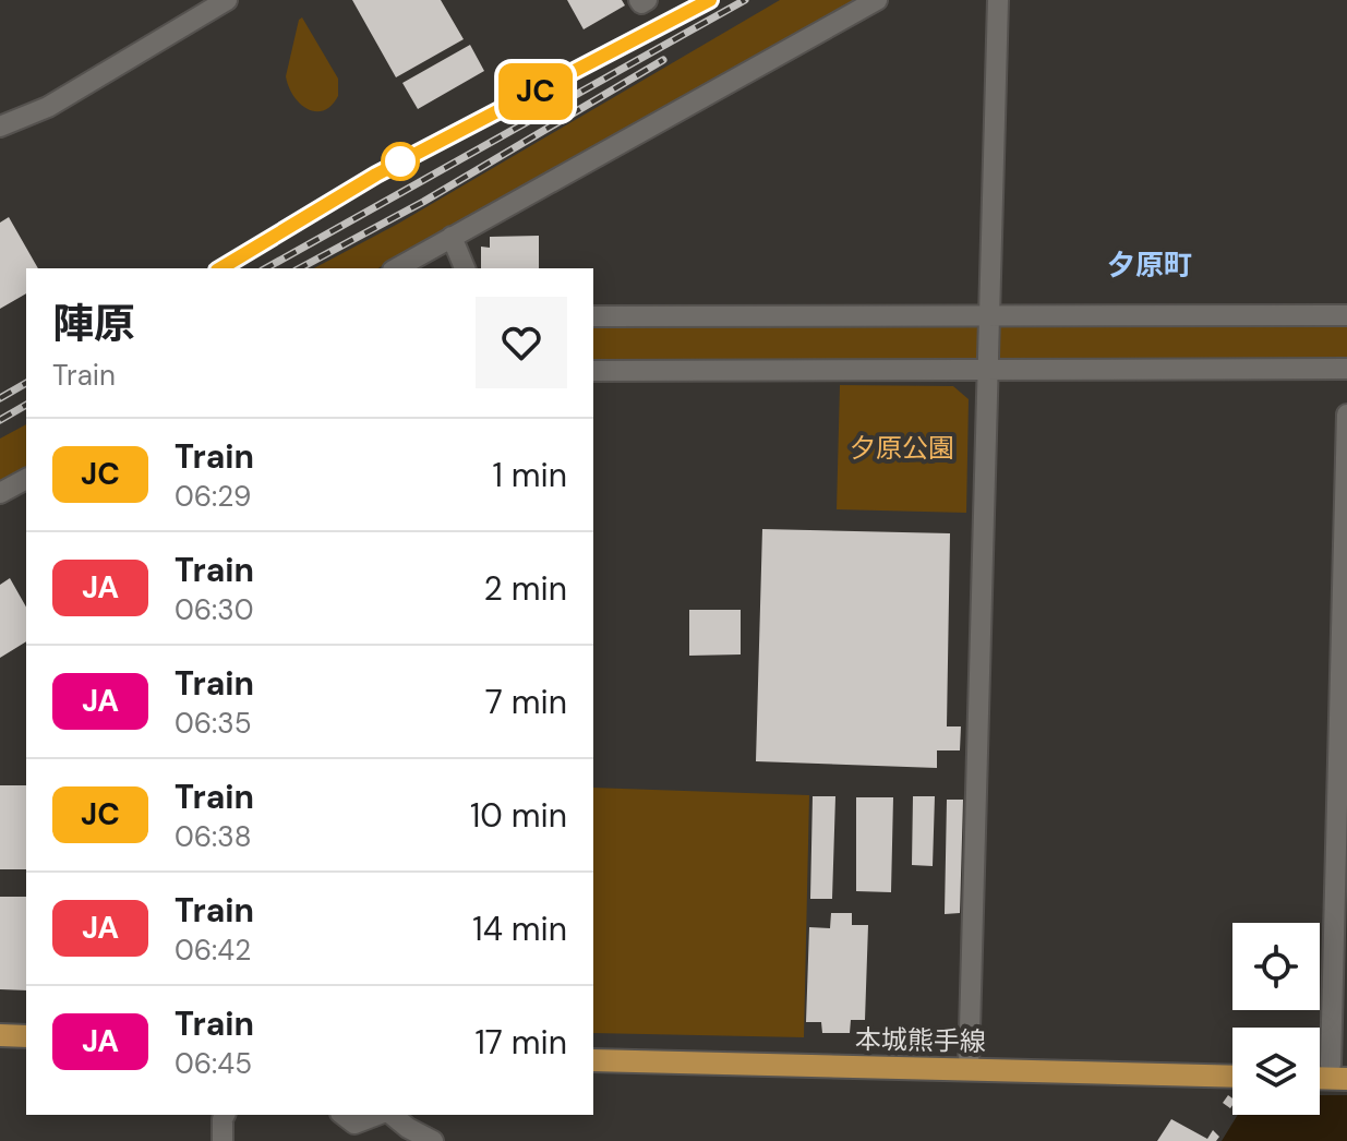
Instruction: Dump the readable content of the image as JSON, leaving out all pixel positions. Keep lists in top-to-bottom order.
{
  "streets": {
    "main road": ["本城熊手線"]
  },
  "districts": ["夕原町"],
  "parks": ["夕原公園"],
  "page": {
    "on_map": "JC",
    "heading": ["陣原", "Train"],
    "list": [
      {
        "mark": "JC",
        "name": "Train",
        "note": "06:29",
        "value": "1 min"
      },
      {
        "mark": "JA",
        "name": "Train",
        "note": "06:30",
        "value": "2 min"
      },
      {
        "mark": "JA",
        "name": "Train",
        "note": "06:35",
        "value": "7 min"
      },
      {
        "mark": "JC",
        "name": "Train",
        "note": "06:38",
        "value": "10 min"
      },
      {
        "mark": "JA",
        "name": "Train",
        "note": "06:42",
        "value": "14 min"
      },
      {
        "mark": "JA",
        "name": "Train",
        "note": "06:45",
        "value": "17 min"
      }
    ]
  }
}
